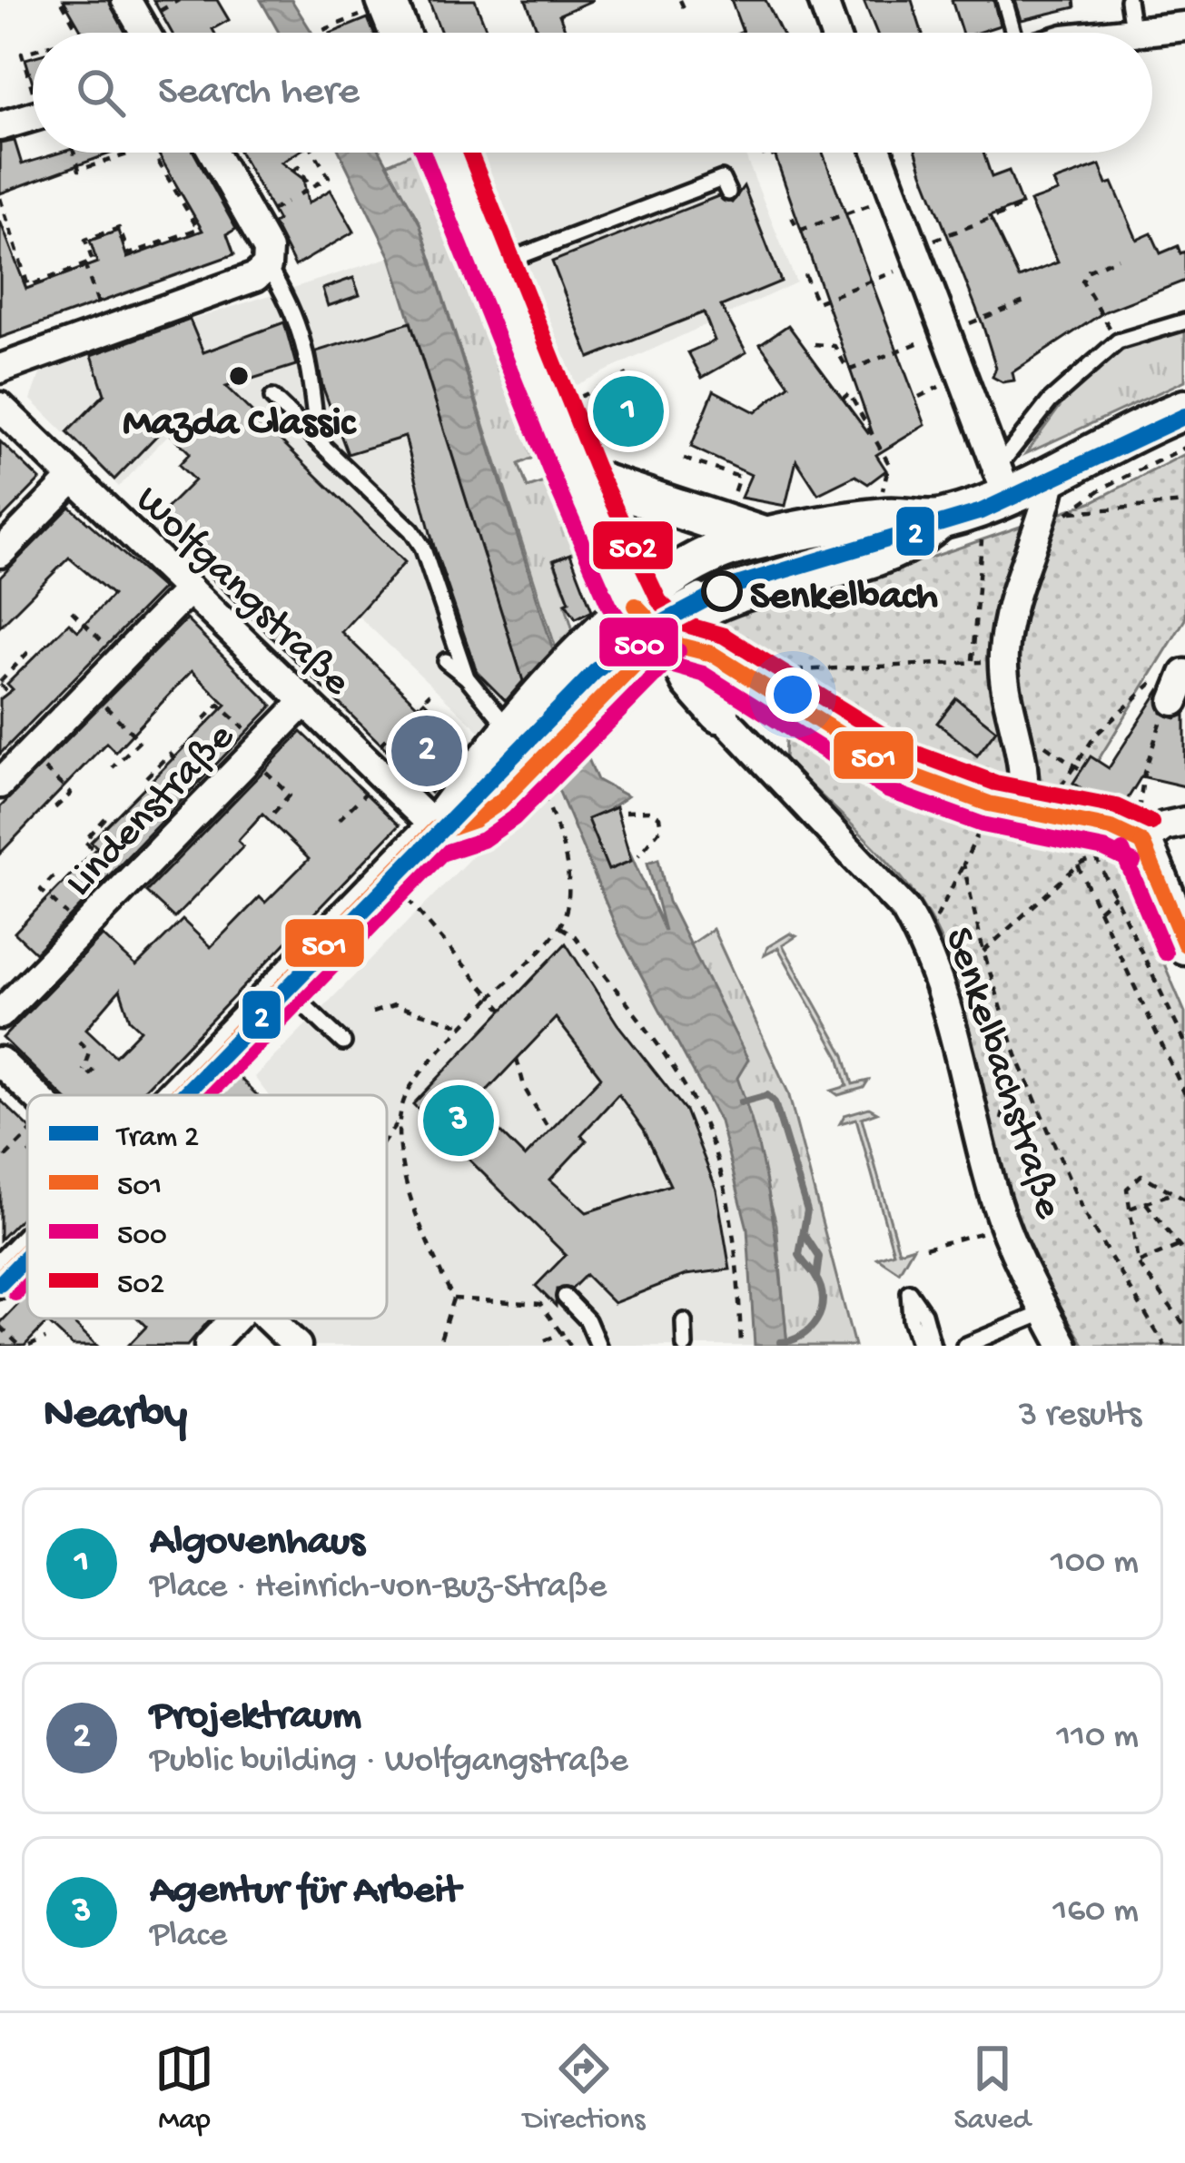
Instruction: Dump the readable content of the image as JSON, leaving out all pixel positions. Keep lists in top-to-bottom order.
{
  "streets": {
    "street": ["Wolfgangstraße", "Lindenstraße", "Senkelbachstraße"]
  },
  "crossings": [
    ["Wolfgangstraße", "Lindenstraße"]
  ],
  "places": ["Mazda Classic", "Senkelbach"],
  "lines": [
    "transit line 500",
    "transit line 502",
    "tram line 2",
    "transit line 501"
  ],
  "legend": [
    "Tram 2",
    "501",
    "500",
    "502"
  ],
  "page": {
    "search": "Search here",
    "pins": ["1", "2", "3"],
    "heading": ["Nearby", "3 results"],
    "list": [
      {
        "mark": "1",
        "name": "Algovenhaus",
        "note": "Place · Heinrich-von-Buz-Straße",
        "value": "100 m"
      },
      {
        "mark": "2",
        "name": "Projektraum",
        "note": "Public building · Wolfgangstraße",
        "value": "110 m"
      },
      {
        "mark": "3",
        "name": "Agentur für Arbeit",
        "note": "Place",
        "value": "160 m"
      }
    ],
    "nav": ["Map", "Directions", "Saved"]
  }
}
